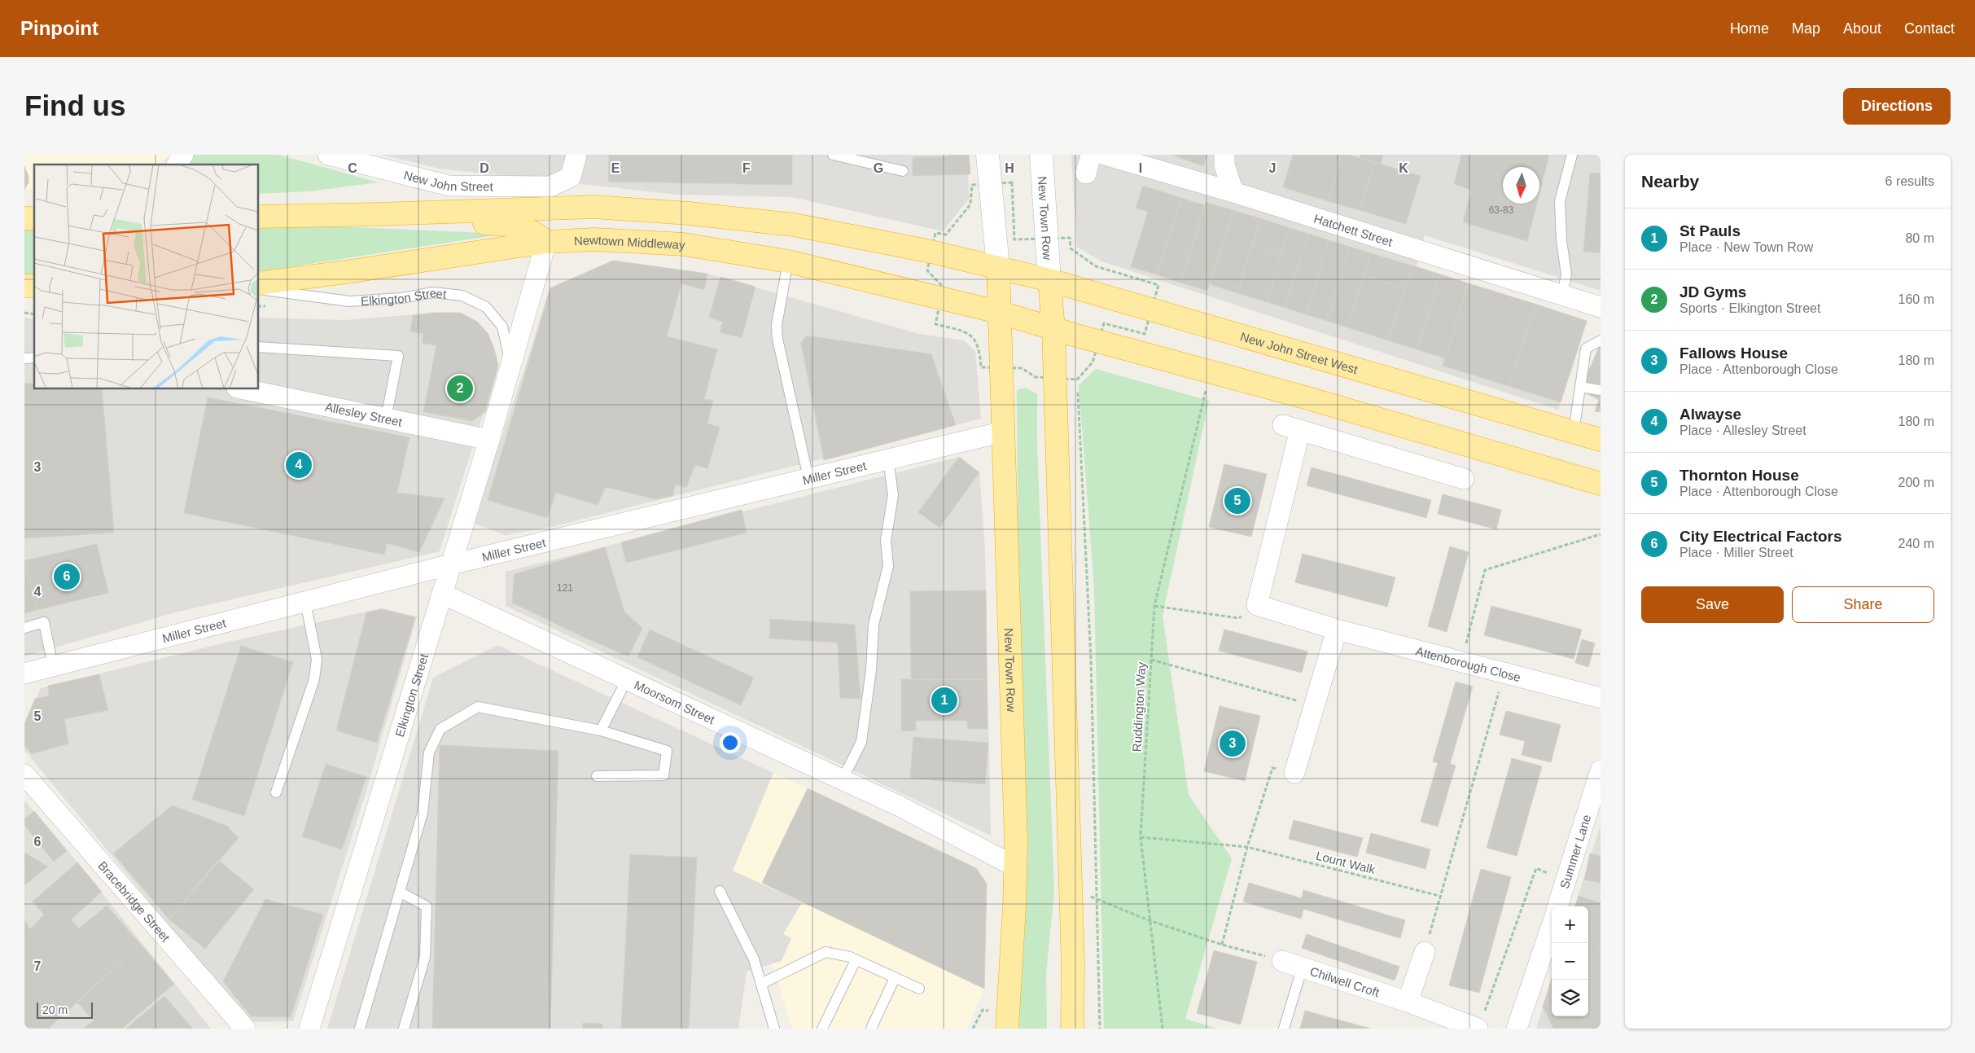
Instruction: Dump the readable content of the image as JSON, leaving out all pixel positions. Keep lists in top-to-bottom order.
{
  "streets": {
    "highway": ["New Town Row", "Newtown Middleway", "New John Street West"],
    "street": [
      "New John Street",
      "Hatchett Street",
      "Elkington Street",
      "Allesley Street",
      "Miller Street",
      "Attenborough Close",
      "Moorsom Street",
      "Summer Lane",
      "Bracebridge Street",
      "Chilwell Croft"
    ],
    "path": ["Ruddington Way", "Lount Walk"]
  },
  "crossings": [
    ["New Town Row", "Newtown Middleway"],
    ["New Town Row", "New John Street West"],
    ["New Town Row", "Miller Street"],
    ["New Town Row", "Moorsom Street"],
    ["Newtown Middleway", "Elkington Street"],
    ["Elkington Street", "Allesley Street"],
    ["Elkington Street", "Miller Street"],
    ["Elkington Street", "Moorsom Street"],
    ["Ruddington Way", "Lount Walk"]
  ],
  "house_numbers": ["63-83", "121"],
  "scale_bar": "20 m",
  "north": "bottom",
  "page": {
    "header": "Pinpoint",
    "nav": [
      "Home",
      "Map",
      "About",
      "Contact"
    ],
    "buttons": [
      "Directions",
      ["Save", "Share"]
    ],
    "title": "Find us",
    "heading": ["Nearby", "6 results"],
    "list": [
      {
        "mark": "1",
        "name": "St Pauls",
        "note": "Place · New Town Row",
        "value": "80 m"
      },
      {
        "mark": "2",
        "name": "JD Gyms",
        "note": "Sports · Elkington Street",
        "value": "160 m"
      },
      {
        "mark": "3",
        "name": "Fallows House",
        "note": "Place · Attenborough Close",
        "value": "180 m"
      },
      {
        "mark": "4",
        "name": "Alwayse",
        "note": "Place · Allesley Street",
        "value": "180 m"
      },
      {
        "mark": "5",
        "name": "Thornton House",
        "note": "Place · Attenborough Close",
        "value": "200 m"
      },
      {
        "mark": "6",
        "name": "City Electrical Factors",
        "note": "Place · Miller Street",
        "value": "240 m"
      }
    ],
    "pins": [
      "2",
      "4",
      "5",
      "6",
      "1",
      "3"
    ],
    "map_buttons": ["+", "−"],
    "scale": "20 m"
  },
  "grid": {
    "columns": [
      "C",
      "D",
      "E",
      "F",
      "G",
      "H",
      "I",
      "J",
      "K"
    ],
    "rows": [
      "3",
      "4",
      "5",
      "6",
      "7"
    ]
  }
}
